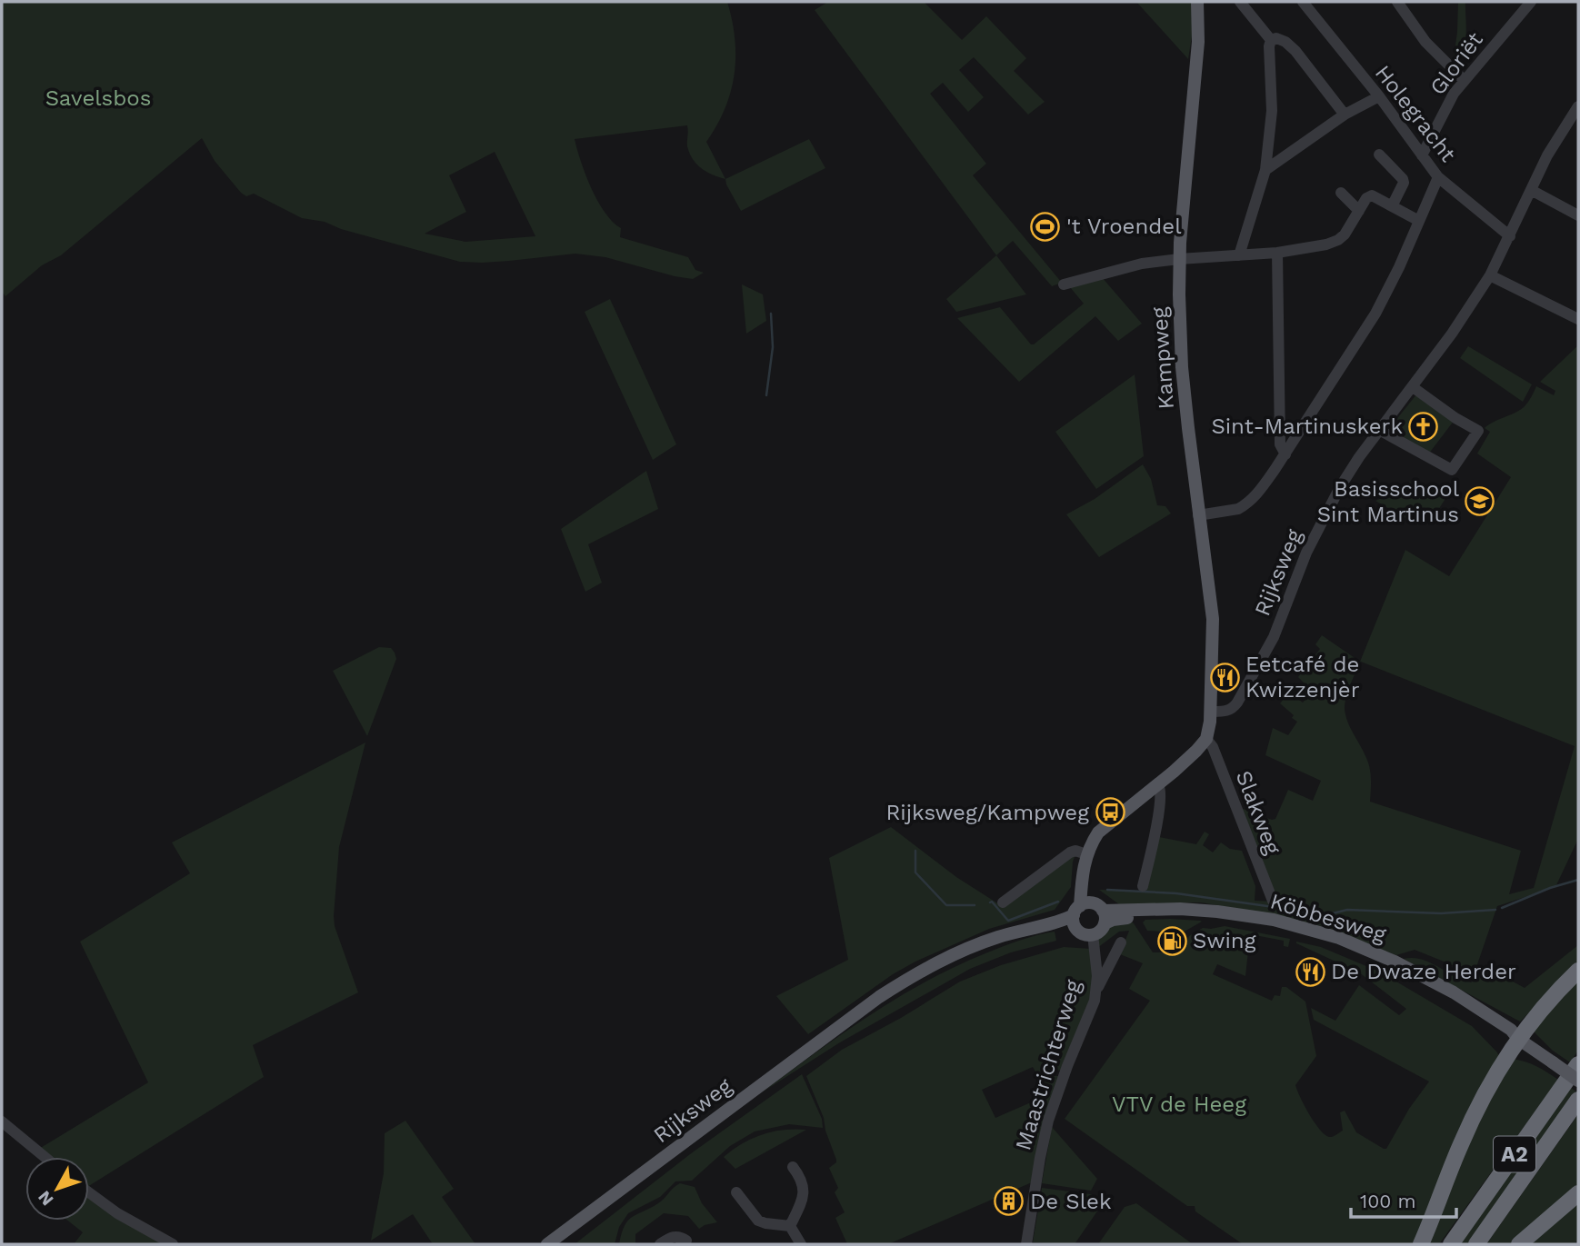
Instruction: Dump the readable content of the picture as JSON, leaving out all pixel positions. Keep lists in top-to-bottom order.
{
  "streets": {
    "highway": ["A2"],
    "main road": ["Kampweg", "Rijksweg", "Köbbesweg"],
    "street": [
      "Gloriët",
      "Holegracht",
      "Slakweg",
      "Maastrichterweg"
    ]
  },
  "crossings": [
    ["Gloriët", "Holegracht"],
    ["Holegracht", "Rijksweg"],
    ["Kampweg", "Rijksweg"],
    ["Rijksweg", "Köbbesweg"],
    ["Köbbesweg", "A2"]
  ],
  "parks": ["Savelsbos", "VTV de Heeg"],
  "places": {
    "sports": ["'t Vroendel"],
    "church": ["Sint-Martinuskerk"],
    "school or university": ["Basisschool Sint Martinus"],
    "restaurant": ["Eetcafé de Kwizzenjèr", "De Dwaze Herder"],
    "bus stop": ["Rijksweg/Kampweg"],
    "fuel station": ["Swing"],
    "building": ["De Slek"]
  },
  "scale_bar": "100 m",
  "north": "bottom left"
}
